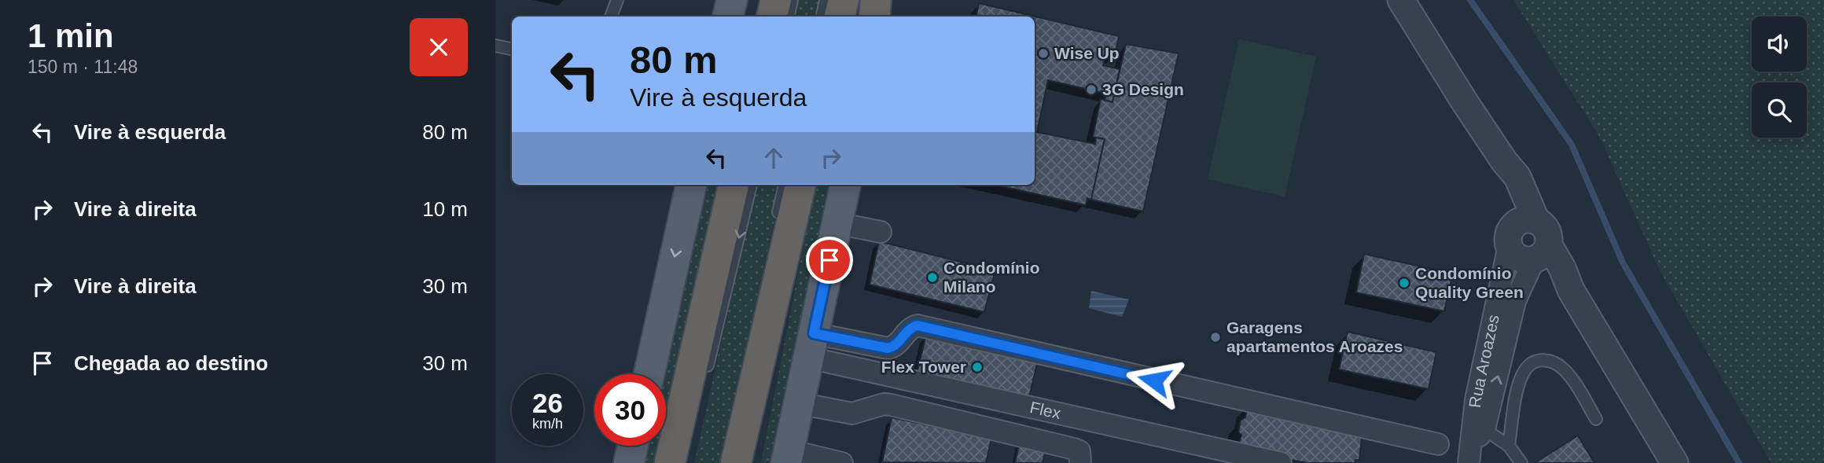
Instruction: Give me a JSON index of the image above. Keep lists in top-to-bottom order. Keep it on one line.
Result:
{"streets":{"street":["Rua Aroazes","Flex"]},"places":["Wise Up","3G Design","Condomínio Milano","Condomínio Quality Green","Garagens apartamentos Aroazes","Flex Tower"],"page":{"heading":["1 min","150 m · 11:48"],"turn":["80 m","Vire à esquerda"],"list":[{"name":"Vire à esquerda","value":"80 m"},{"name":"Vire à direita","value":"10 m"},{"name":"Vire à direita","value":"30 m"},{"name":"Chegada ao destino","value":"30 m"}],"speed":"26 km/h","limit":"30"}}
